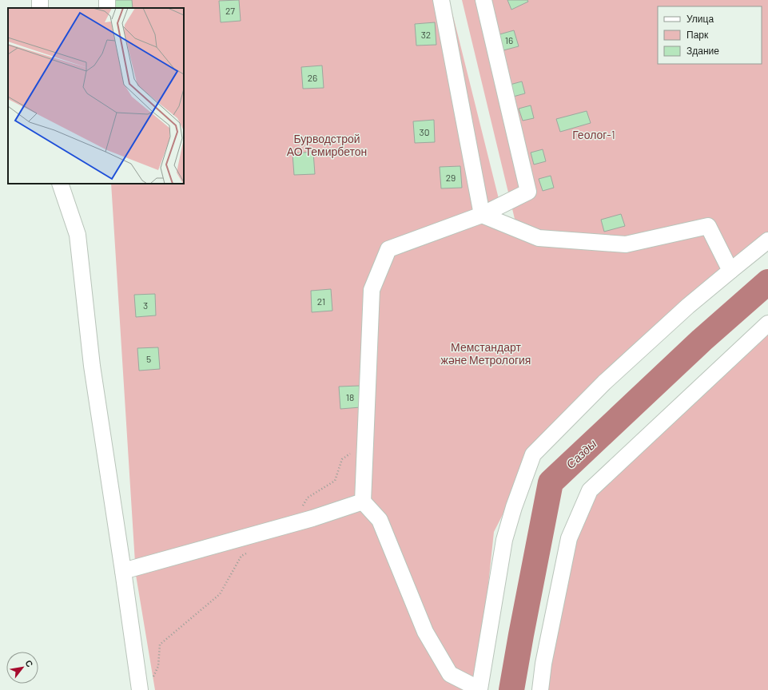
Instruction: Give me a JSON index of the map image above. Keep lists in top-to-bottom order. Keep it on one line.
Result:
{"water":["Сазды"],"parks":["Геолог-1","Бурводстрой АО Темирбетон","Мемстандарт және Метрология"],"house_numbers":["27","32","16","26","30","29","21","3","5","18"],"legend":["Улица","Парк","Здание"],"north":"top right"}
